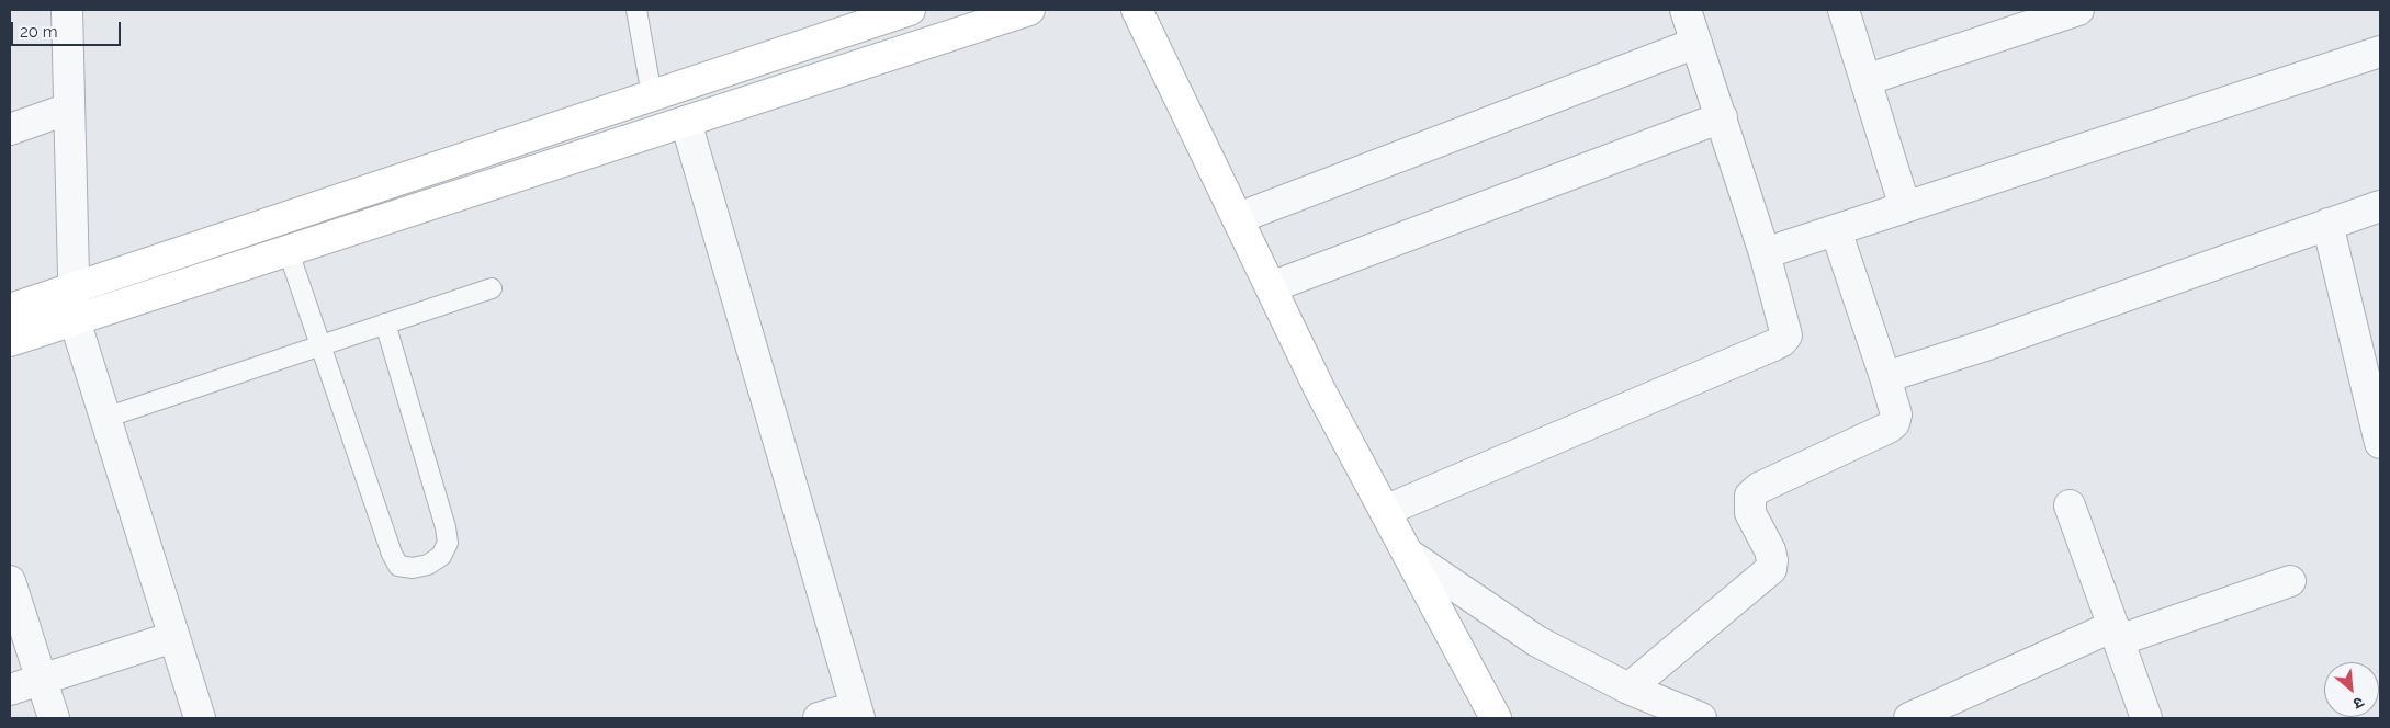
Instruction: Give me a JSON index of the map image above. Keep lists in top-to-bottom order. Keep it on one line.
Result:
{"scale_bar":"20 m","north":"bottom right"}
